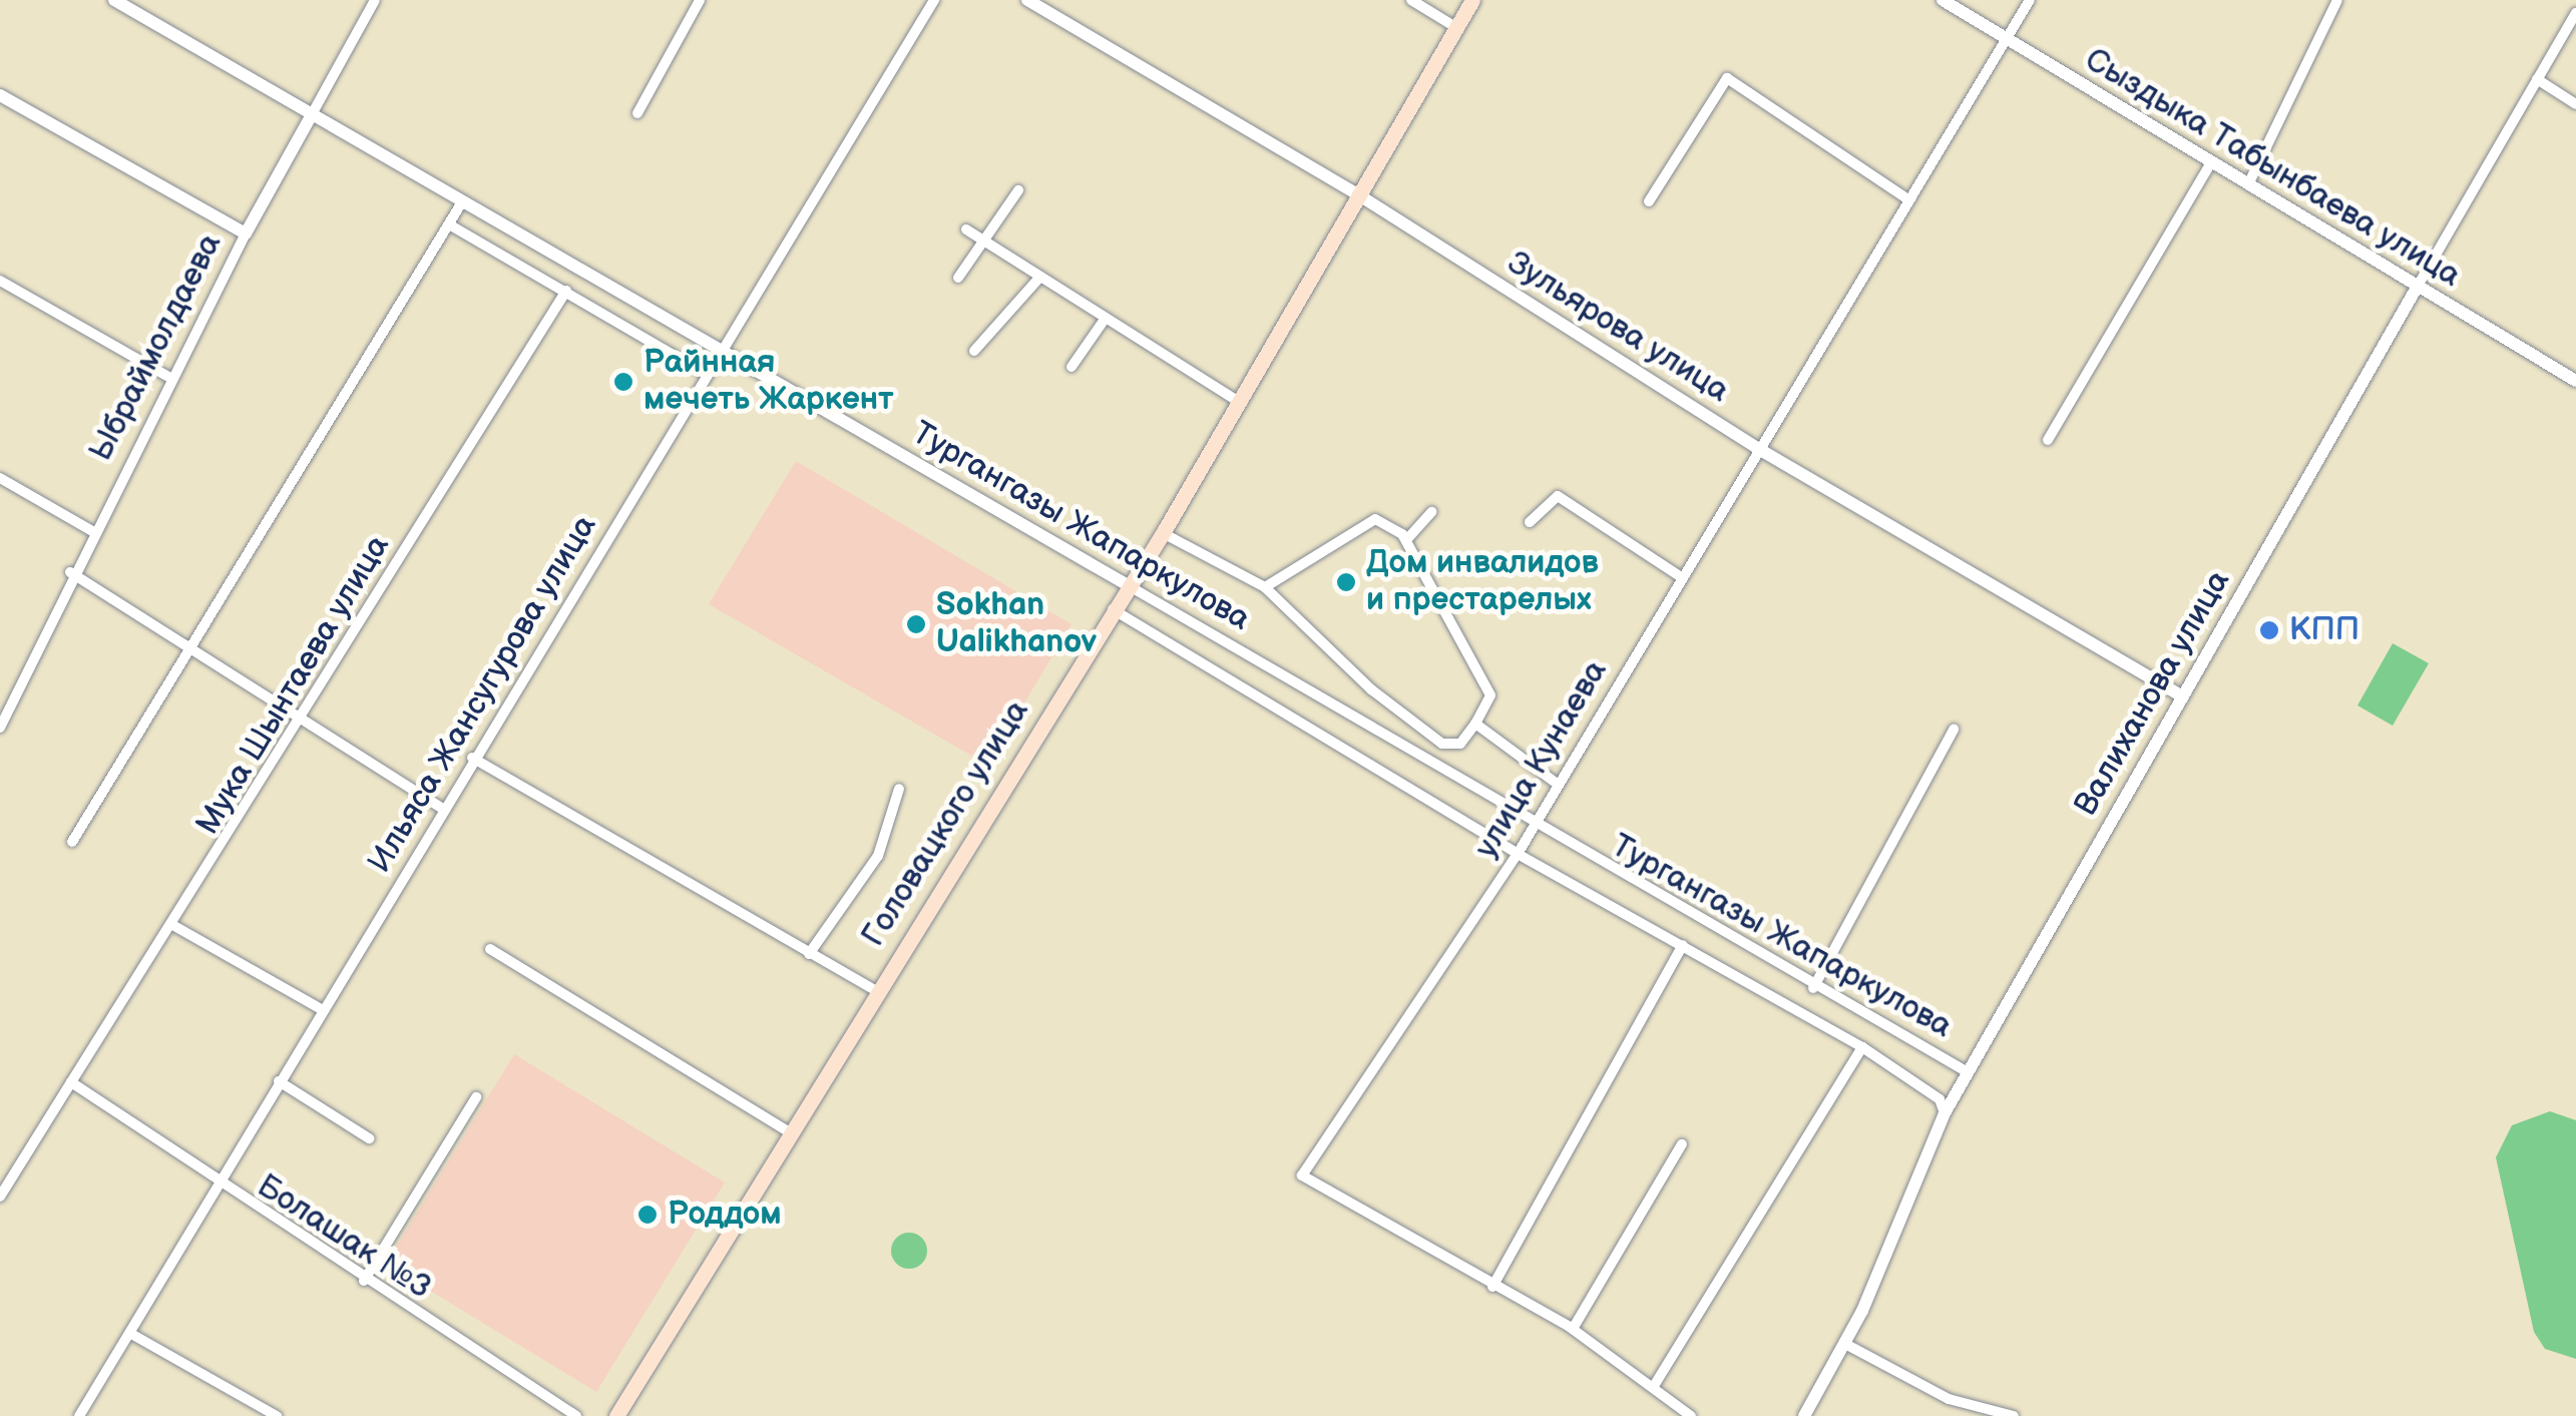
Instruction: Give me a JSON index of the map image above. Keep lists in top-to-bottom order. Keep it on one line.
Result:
{"streets":{"main road":["Головацкого улица"],"street":["Сыздыка Табынбаева улица","Зульярова улица","Ыбраймолдаева","Тургангазы Жапаркулова","Мука Шынтаева улица","Валиханова улица","Ильяса Жансугурова улица","улица Кунаева","Болашак №3"]},"crossings":[["Сыздыка Табынбаева улица","Валиханова улица"],["Сыздыка Табынбаева улица","улица Кунаева"],["Зульярова улица","Валиханова улица"],["Зульярова улица","улица Кунаева"],["Зульярова улица","Головацкого улица"],["Ыбраймолдаева","Тургангазы Жапаркулова"],["Тургангазы Жапаркулова","Валиханова улица"],["Тургангазы Жапаркулова","Ильяса Жансугурова улица"],["Тургангазы Жапаркулова","улица Кунаева"],["Тургангазы Жапаркулова","Головацкого улица"],["Мука Шынтаева улица","Болашак №3"],["Ильяса Жансугурова улица","Болашак №3"]],"places":["Райнная мечеть Жаркент","Дом инвалидов и престарелых","Sokhan Ualikhanov","КПП","Роддом"]}
